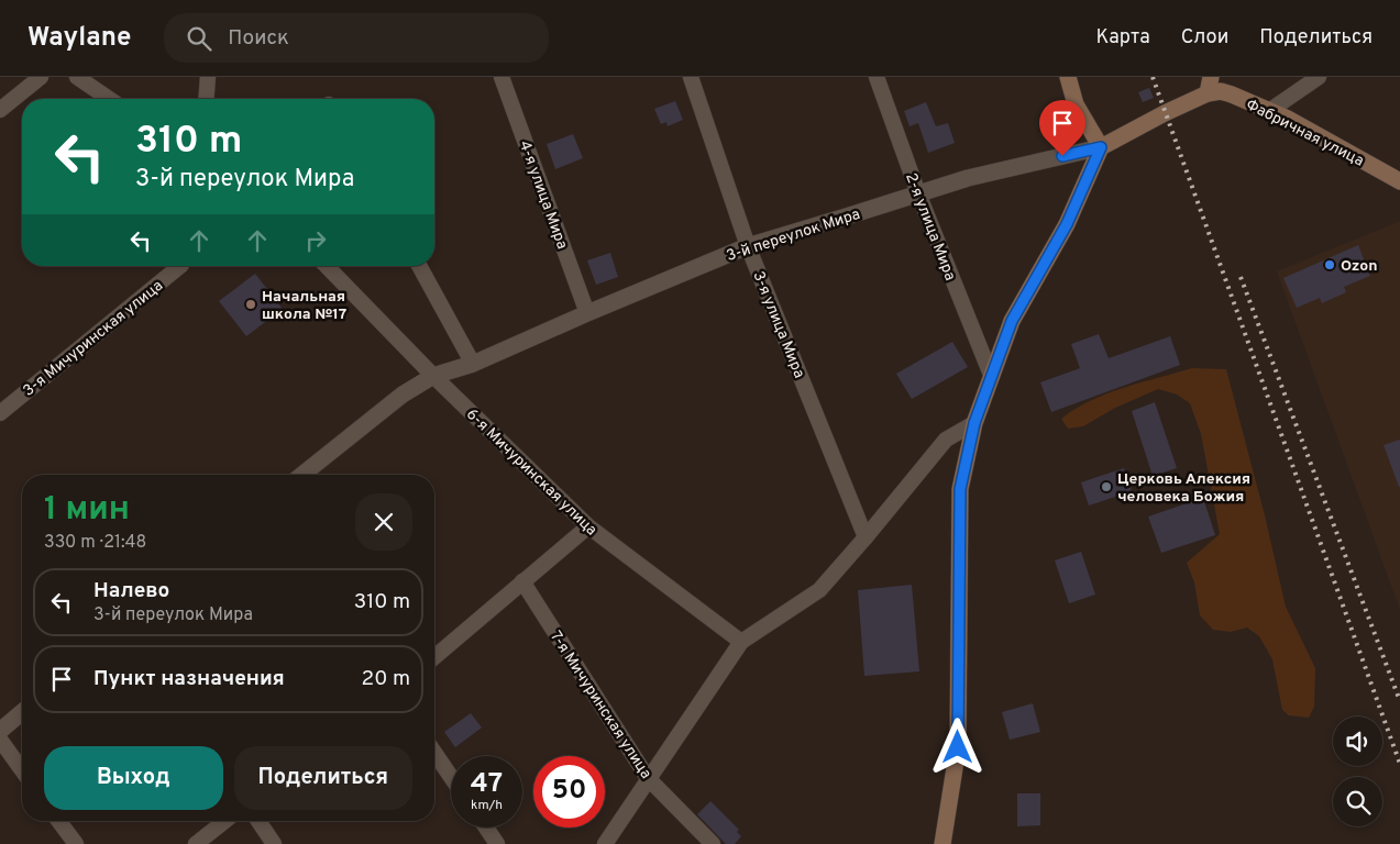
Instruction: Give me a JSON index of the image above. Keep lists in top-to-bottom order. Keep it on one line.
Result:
{"streets":{"main road":["Фабричная улица"],"street":["4-я улица Мира","2-я улица Мира","3-й переулок Мира","3-я улица Мира","3-я Мичуринская улица","6-я Мичуринская улица","7-я Мичуринская улица"]},"crossings":[["4-я улица Мира","3-й переулок Мира"],["2-я улица Мира","3-й переулок Мира"],["3-й переулок Мира","3-я улица Мира"],["3-й переулок Мира","6-я Мичуринская улица"]],"places":["Ozon","Начальная школа №17","Церковь Алексия человека Божия"],"page":{"header":"Waylane","search":"Поиск","nav":["Карта","Слои","Поделиться"],"turn":["310 m","3-й переулок Мира"],"heading":["1 мин","330 m · 21:48"],"list":[{"name":"Налево","note":"3-й переулок Мира","value":"310 m"},{"name":"Пункт назначения","value":"20 m"}],"buttons":["Выход","Поделиться"],"speed":"47 km/h","limit":"50"}}
